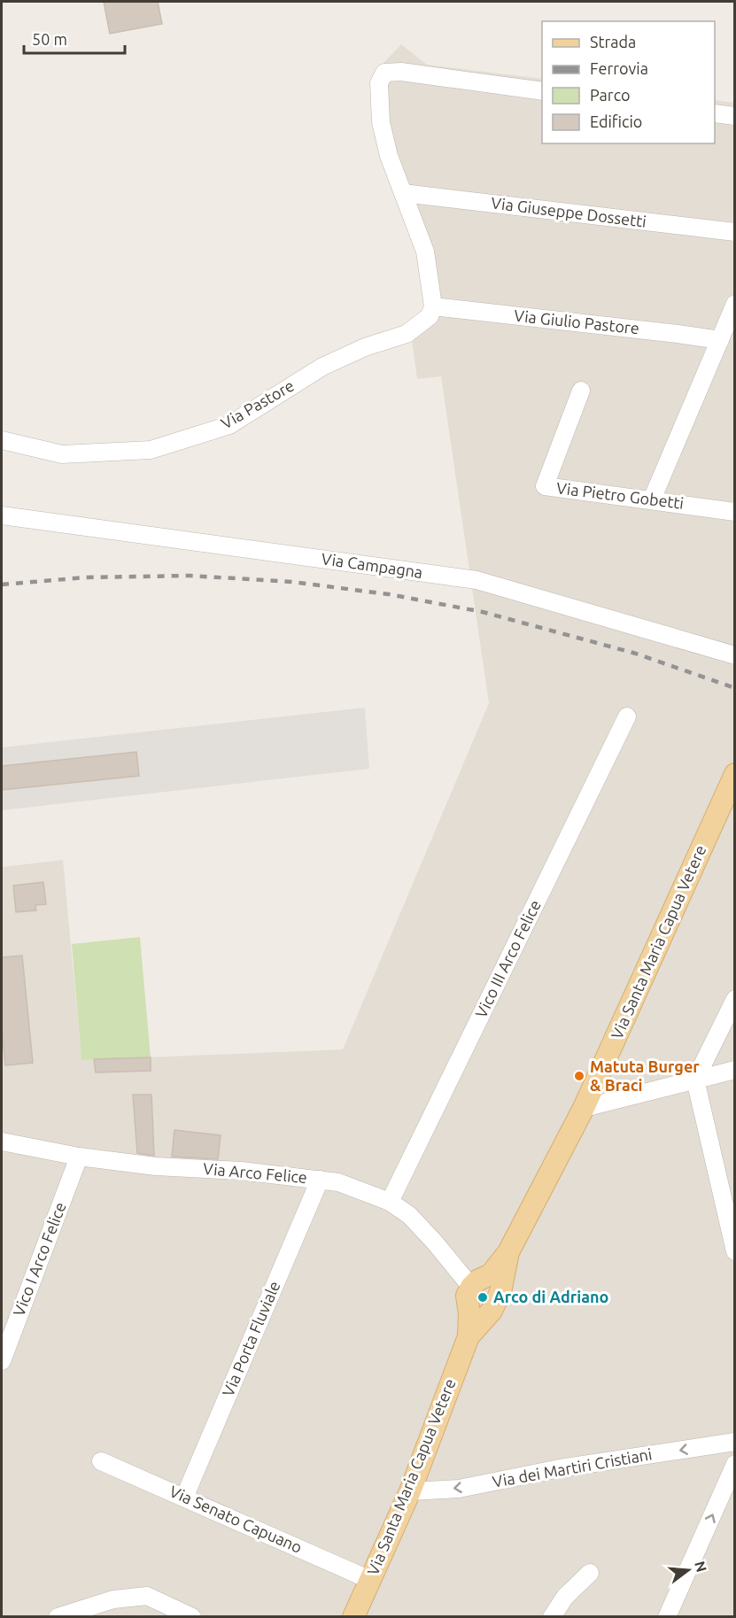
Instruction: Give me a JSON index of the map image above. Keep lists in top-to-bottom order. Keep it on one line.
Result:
{"streets":{"main road":["Via Santa Maria Capua Vetere"],"street":["Via Giuseppe Dossetti","Via Giulio Pastore","Via Pastore","Via Pietro Gobetti","Via Campagna","Vico III Arco Felice","Via Arco Felice","Vico I Arco Felice","Via Porta Fluviale","Via dei Martiri Cristiani","Via Senato Capuano"]},"crossings":[["Via Giulio Pastore","Via Pastore"],["Via Santa Maria Capua Vetere","Via dei Martiri Cristiani"],["Via Santa Maria Capua Vetere","Via Senato Capuano"],["Vico III Arco Felice","Via Arco Felice"],["Via Arco Felice","Vico I Arco Felice"],["Via Arco Felice","Via Porta Fluviale"],["Via Porta Fluviale","Via Senato Capuano"]],"one_way":["Via dei Martiri Cristiani"],"places":["Matuta Burger & Braci","Arco di Adriano"],"legend":["Strada","Ferrovia","Parco","Edificio"],"scale_bar":"50 m","north":"right"}
